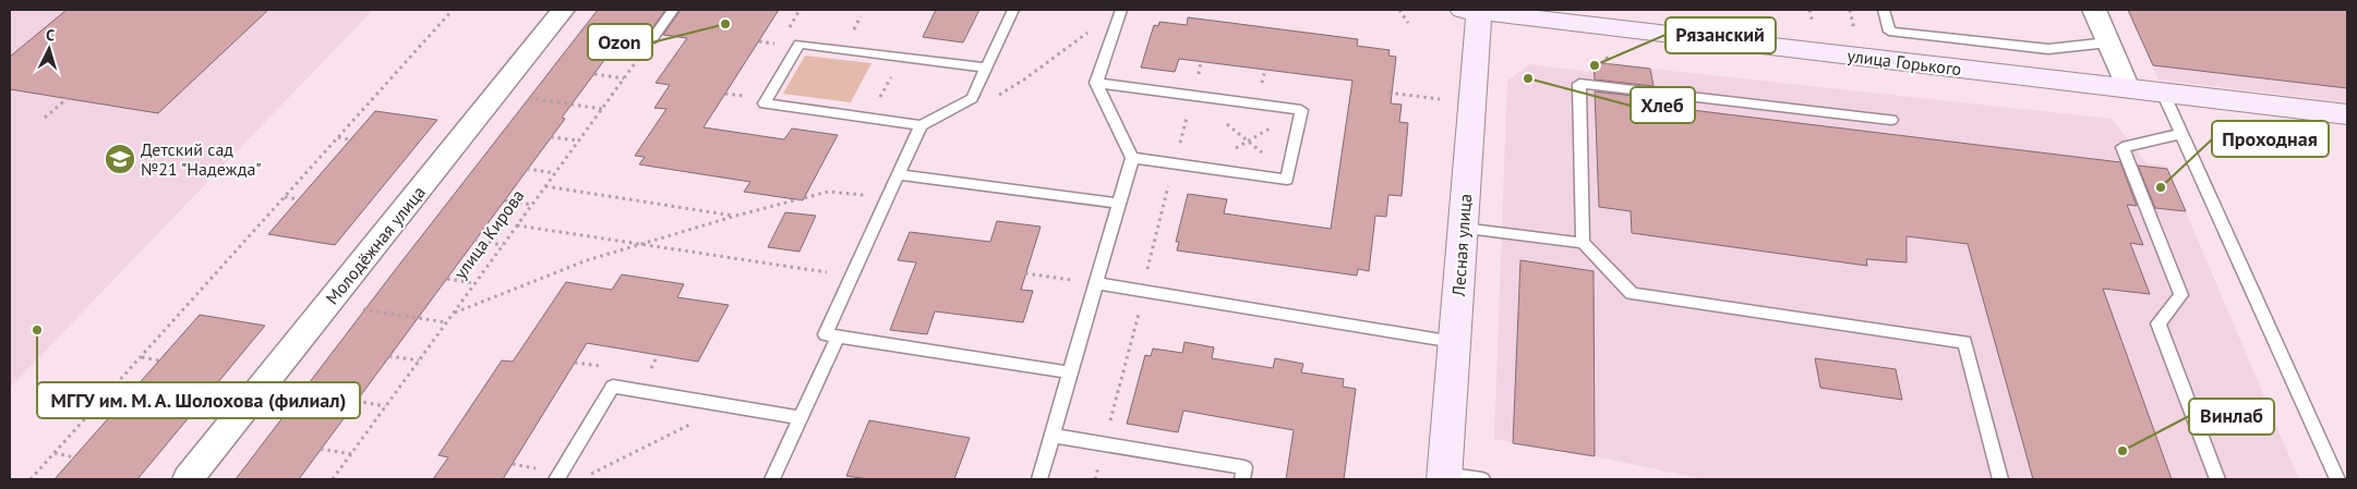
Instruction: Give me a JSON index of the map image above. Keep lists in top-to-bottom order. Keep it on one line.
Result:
{"streets":{"street":["улица Горького","Молодёжная улица","Лесная улица"],"path":["улица Кирова"]},"crossings":[["улица Горького","Лесная улица"]],"places":{"other":["Ozon","Рязанский","Хлеб","Проходная","МГГУ им. М. А. Шолохова (филиал)","Винлаб"],"school or university":["Детский сад №21 \"Надежда\""]},"north":"top"}
